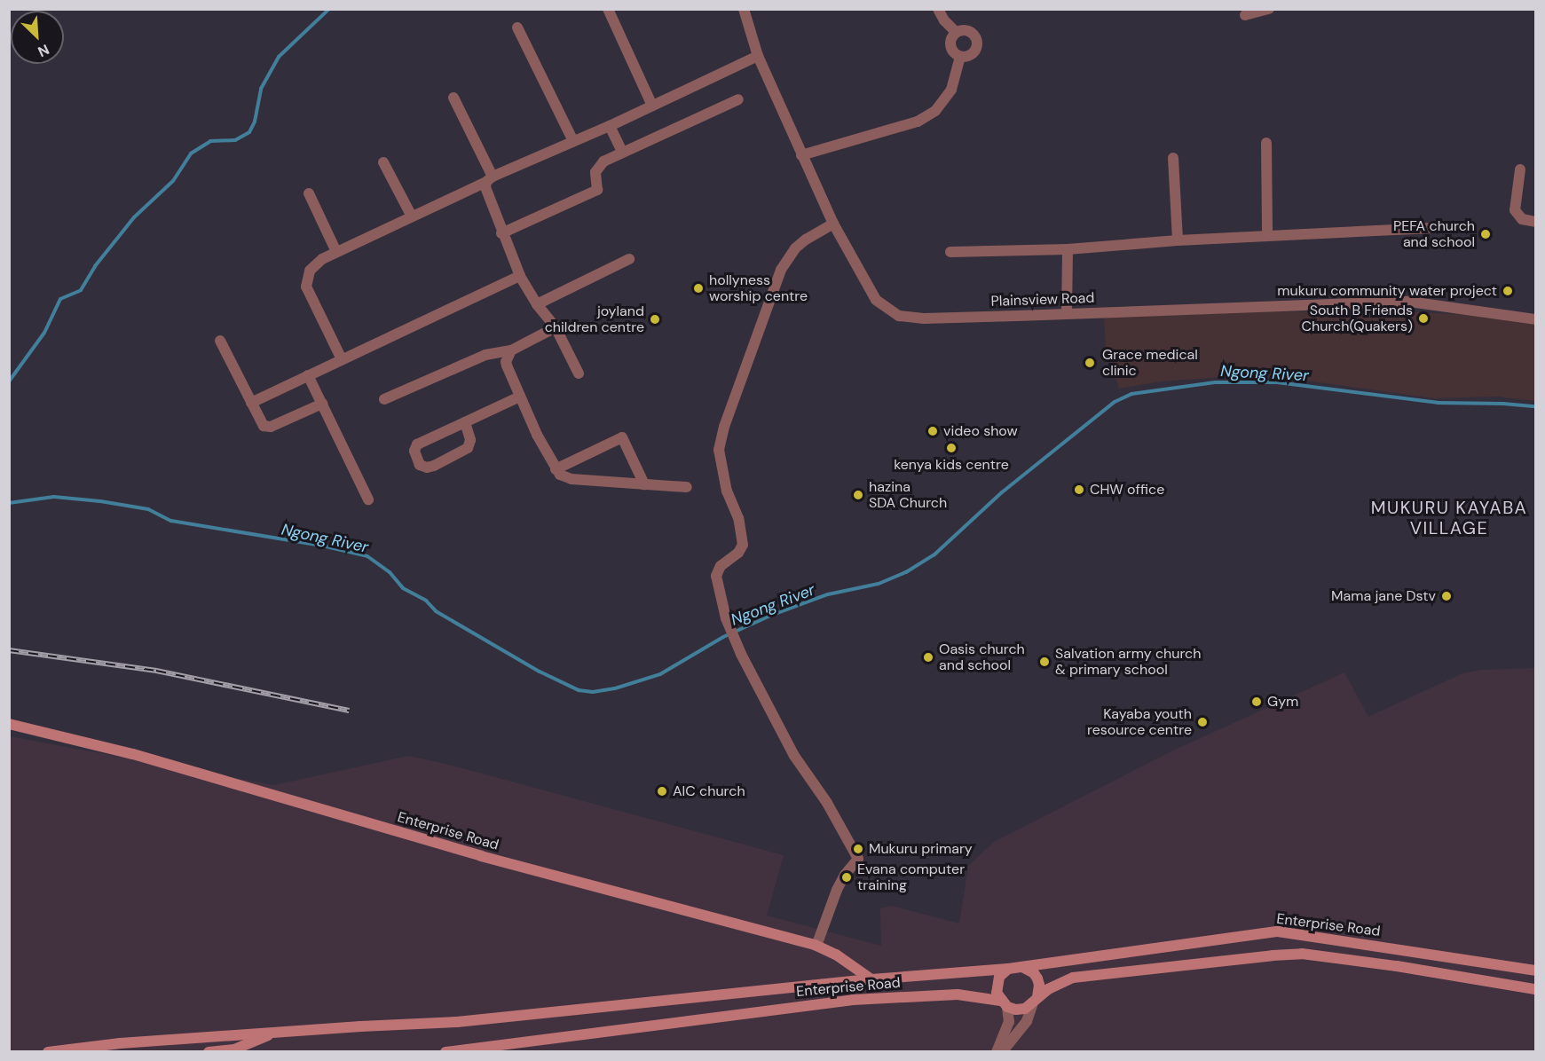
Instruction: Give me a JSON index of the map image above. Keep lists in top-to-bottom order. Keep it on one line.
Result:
{"streets":{"main road":["Enterprise Road"],"street":["Plainsview Road"]},"districts":["MUKURU KAYABA VILLAGE"],"water":["Ngong River"],"places":["PEFA church and school","hollyness worship centre","mukuru community water project","South B Friends Church(Quakers)","joyland children centre","Grace medical clinic","video show","kenya kids centre","CHW office","hazina SDA Church","Mama jane Dstv","Oasis church and school","Salvation army church & primary school","Gym","Kayaba youth resource centre","AIC church","Mukuru primary","Evana computer training"],"north":"bottom right"}
